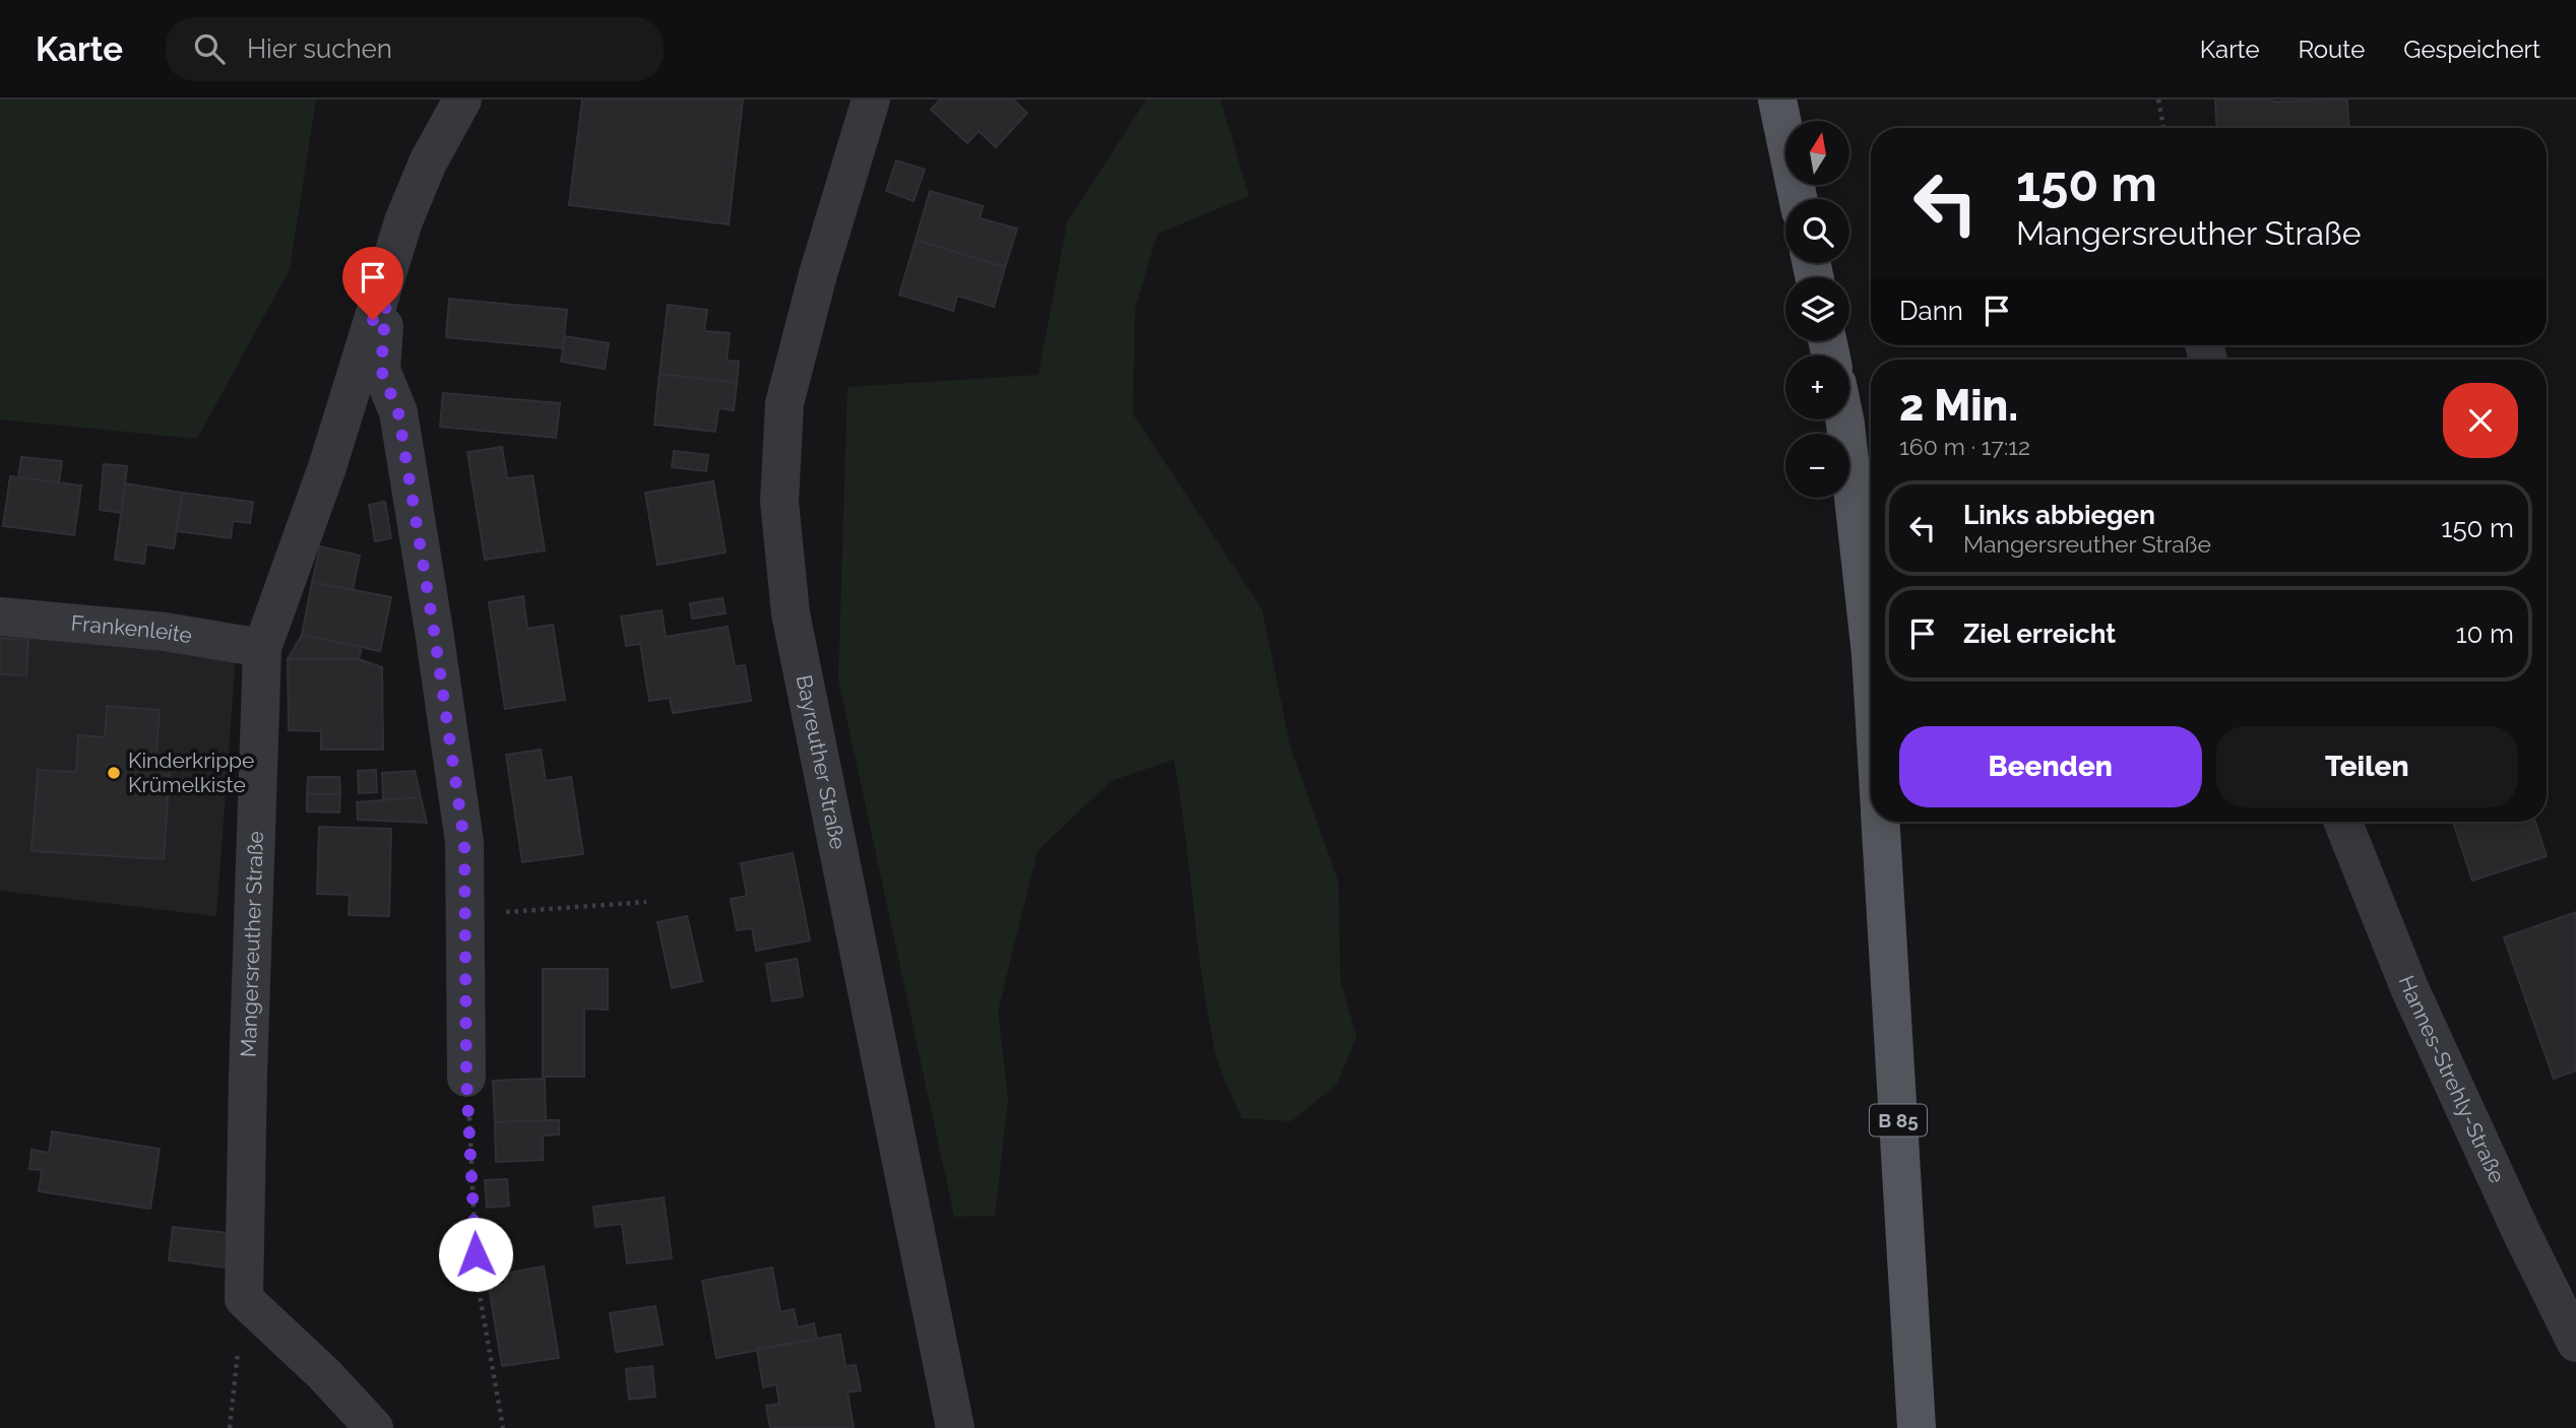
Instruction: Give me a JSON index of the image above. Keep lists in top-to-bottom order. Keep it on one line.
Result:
{"streets":{"main road":["B 85"],"street":["Frankenleite","Bayreuther Straße","Mangersreuther Straße","Hannes-Strehly-Straße"]},"crossings":[["Frankenleite","Mangersreuther Straße"]],"places":["Kinderkrippe Krümelkiste"],"north":"top","page":{"header":"Karte","search":"Hier suchen","nav":["Karte","Route","Gespeichert"],"map_buttons":["+","−"],"turn":["150 m","Mangersreuther Straße"],"then":"Dann","heading":["2 Min.","160 m · 17:12"],"list":[{"name":"Links abbiegen","note":"Mangersreuther Straße","value":"150 m"},{"name":"Ziel erreicht","value":"10 m"}],"buttons":["Beenden","Teilen"]}}
